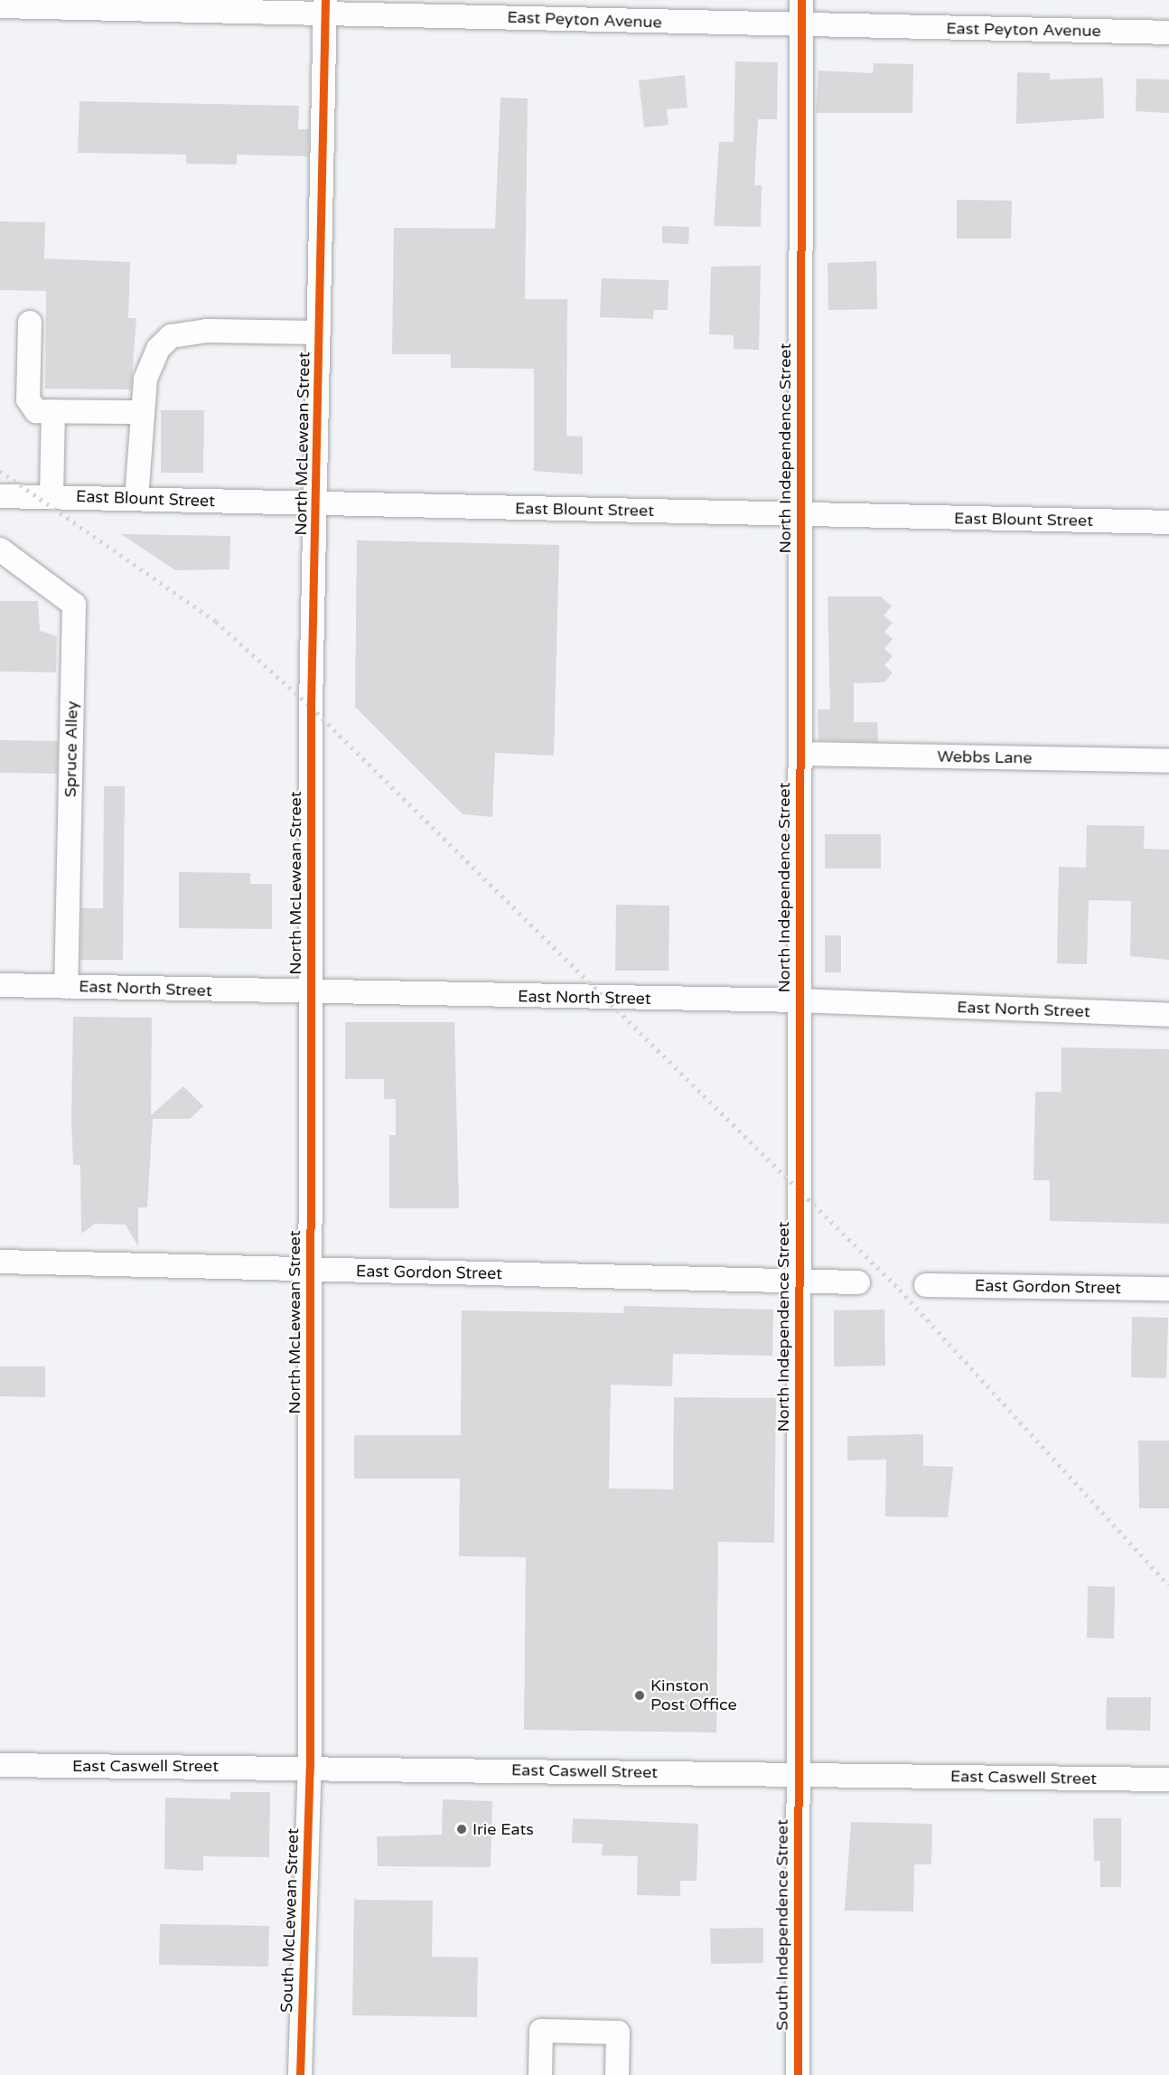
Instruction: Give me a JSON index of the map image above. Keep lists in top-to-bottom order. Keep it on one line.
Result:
{"streets":{"street":["East Peyton Avenue","North McLewean Street","North Independence Street","East Blount Street","Spruce Alley","Webbs Lane","East North Street","East Gordon Street","East Caswell Street","South McLewean Street","South Independence Street"]},"crossings":[["East Peyton Avenue","North McLewean Street"],["East Peyton Avenue","North Independence Street"],["North McLewean Street","East Blount Street"],["North McLewean Street","East North Street"],["North McLewean Street","East Gordon Street"],["North McLewean Street","East Caswell Street"],["North McLewean Street","South McLewean Street"],["North Independence Street","East Blount Street"],["North Independence Street","Webbs Lane"],["North Independence Street","East North Street"],["North Independence Street","East Gordon Street"],["North Independence Street","East Caswell Street"],["North Independence Street","South Independence Street"],["Spruce Alley","East North Street"],["East Caswell Street","South McLewean Street"],["East Caswell Street","South Independence Street"]],"places":["Kinston Post Office","Irie Eats"]}
